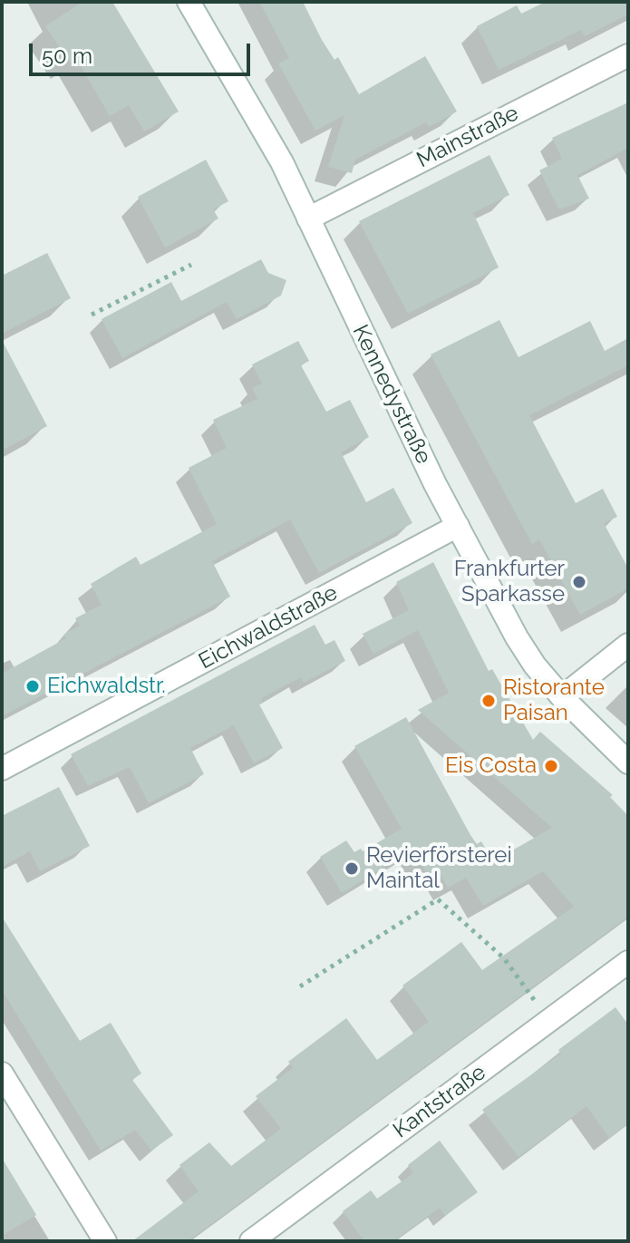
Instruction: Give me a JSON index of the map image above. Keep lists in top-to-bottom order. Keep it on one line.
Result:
{"streets":{"street":["Mainstraße","Kennedystraße","Eichwaldstraße","Kantstraße"]},"crossings":[["Mainstraße","Kennedystraße"],["Kennedystraße","Eichwaldstraße"]],"places":["Frankfurter Sparkasse","Eichwaldstr.","Ristorante Paisan","Eis Costa","Revierförsterei Maintal"],"scale_bar":"50 m"}
